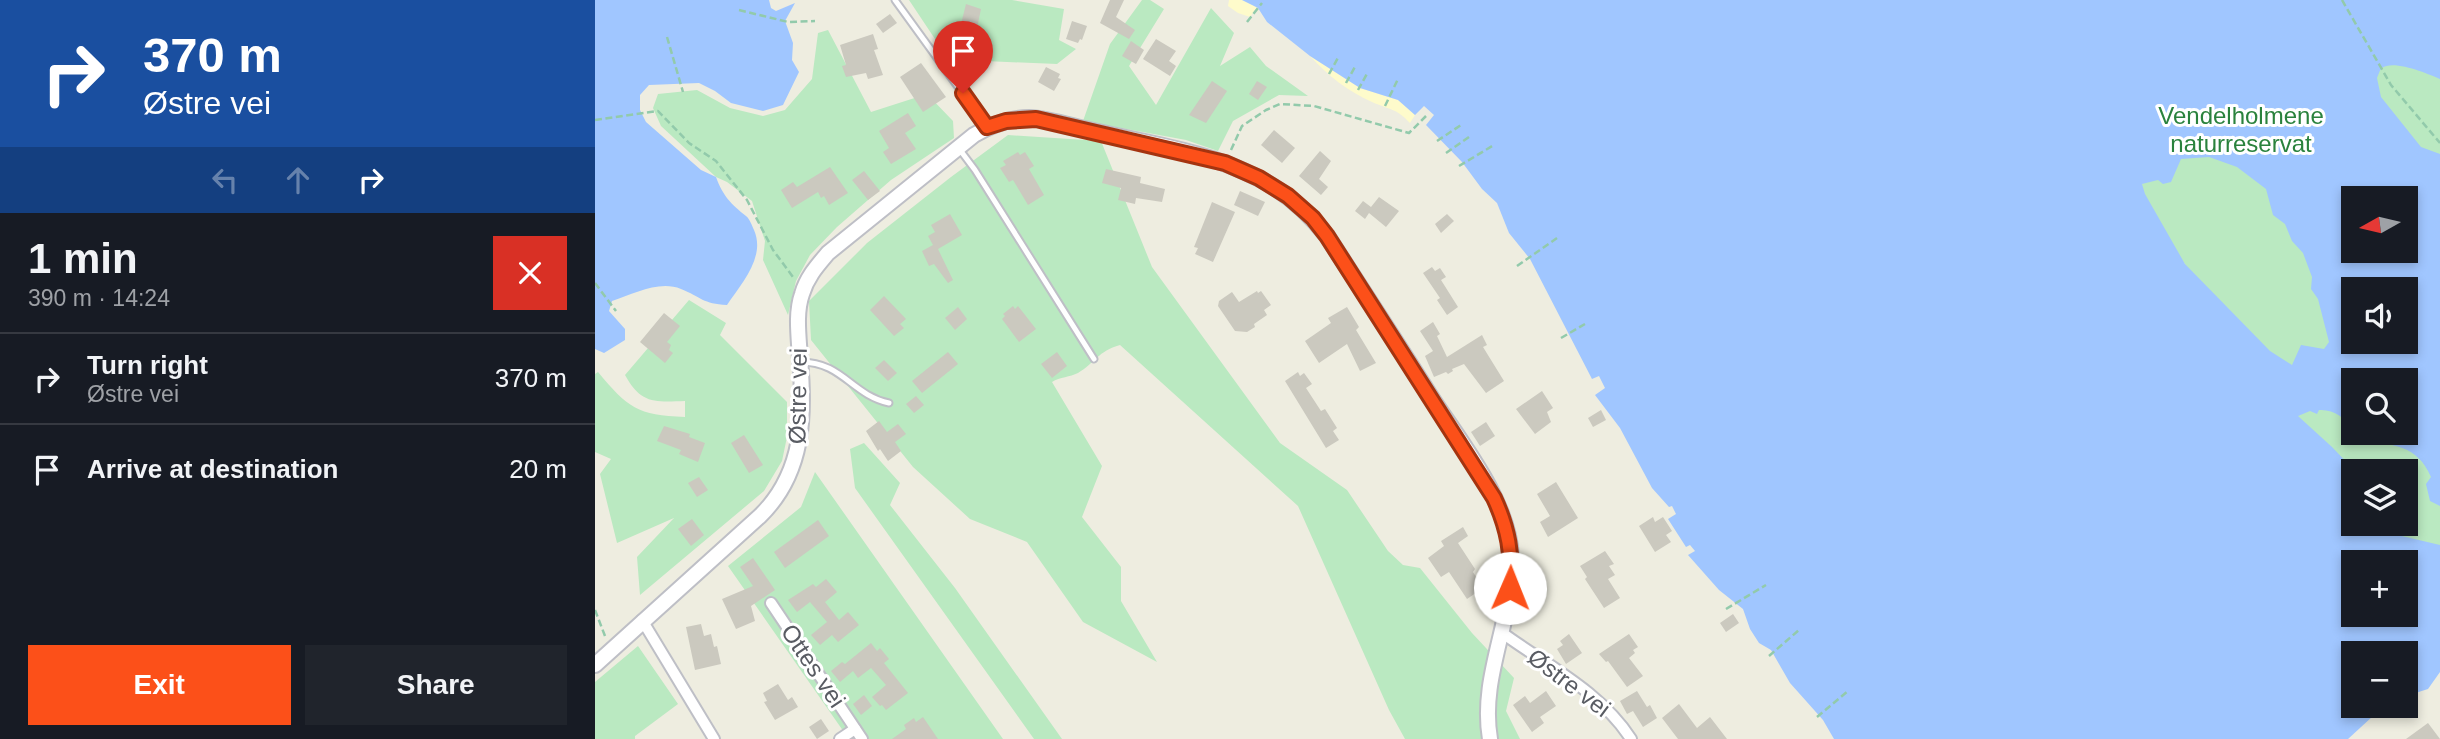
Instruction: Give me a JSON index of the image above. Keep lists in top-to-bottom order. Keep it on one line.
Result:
{"streets":{"street":["Østre vei","Ottes vei"]},"parks":["Vendelholmene naturreservat"],"north":"left","page":{"turn":["370 m","Østre vei"],"map_buttons":["+","−"],"heading":["1 min","390 m · 14:24"],"list":[{"name":"Turn right","note":"Østre vei","value":"370 m"},{"name":"Arrive at destination","value":"20 m"}],"buttons":["Exit","Share"]}}
